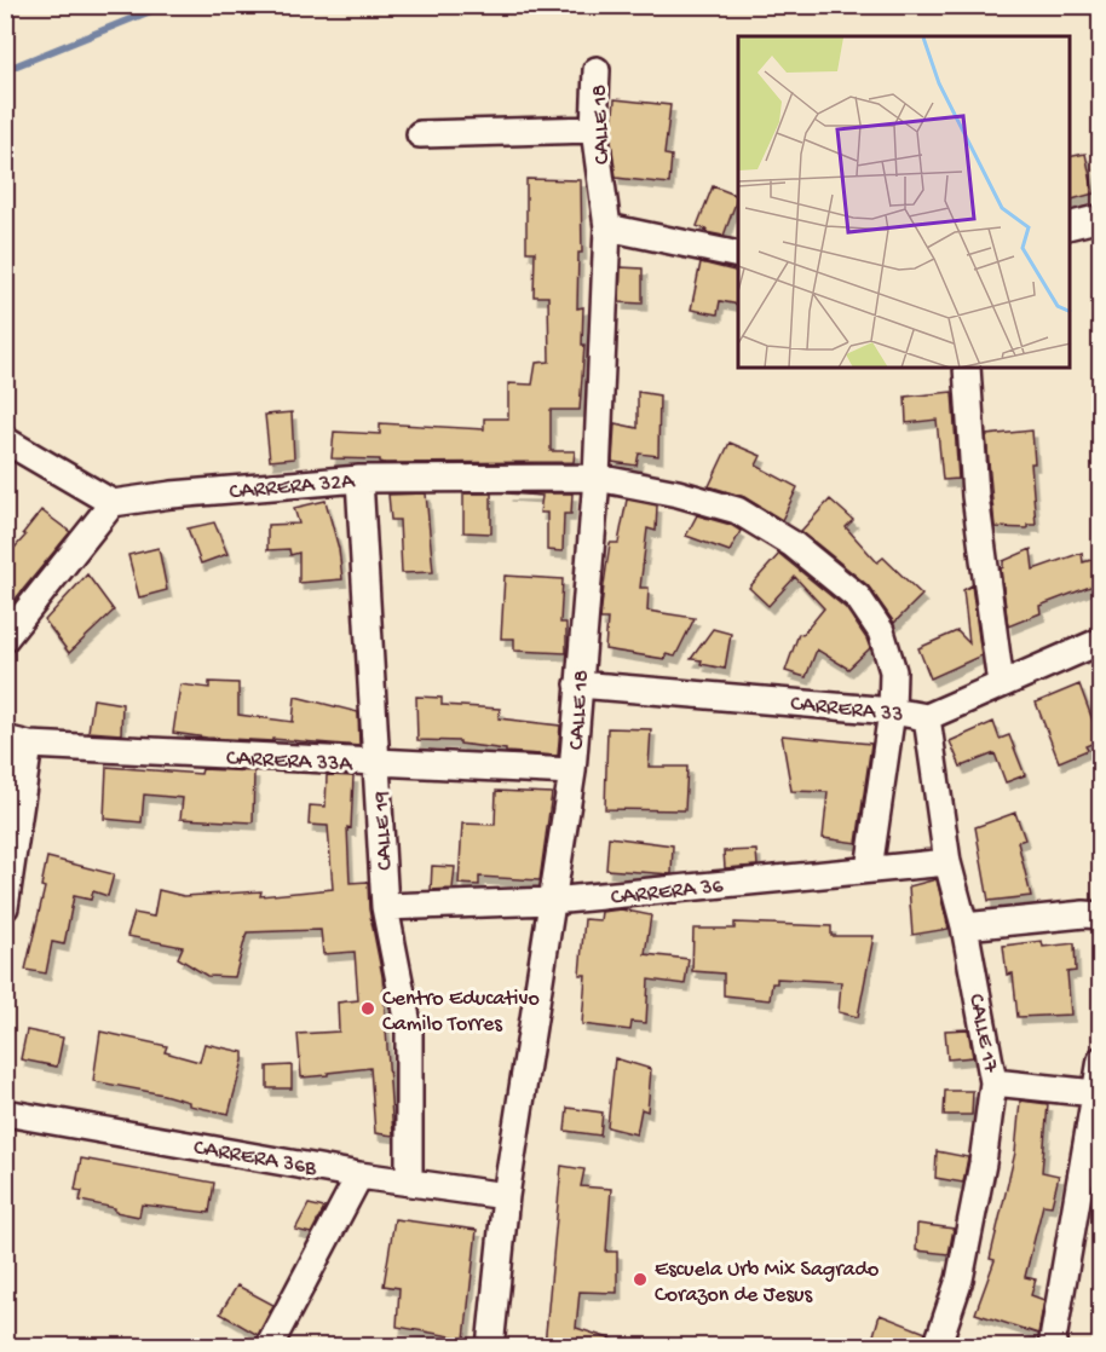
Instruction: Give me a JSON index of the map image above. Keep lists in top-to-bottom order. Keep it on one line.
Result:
{"streets":{"street":["CALLE 18","CARRERA 32A","CARRERA 33","CARRERA 33A","CALLE 19","CARRERA 36","CALLE 17","CARRERA 36B"]},"crossings":[["CALLE 18","CARRERA 32A"],["CALLE 18","CARRERA 33"],["CALLE 18","CARRERA 33A"],["CALLE 18","CARRERA 36"],["CALLE 18","CARRERA 36B"],["CARRERA 32A","CALLE 19"],["CARRERA 33","CALLE 17"],["CARRERA 33A","CALLE 19"],["CALLE 19","CARRERA 36"],["CALLE 19","CARRERA 36B"],["CARRERA 36","CALLE 17"]],"places":["Centro Educativo Camilo Torres","Escuela Urb Mix Sagrado Corazon de Jesus"]}
